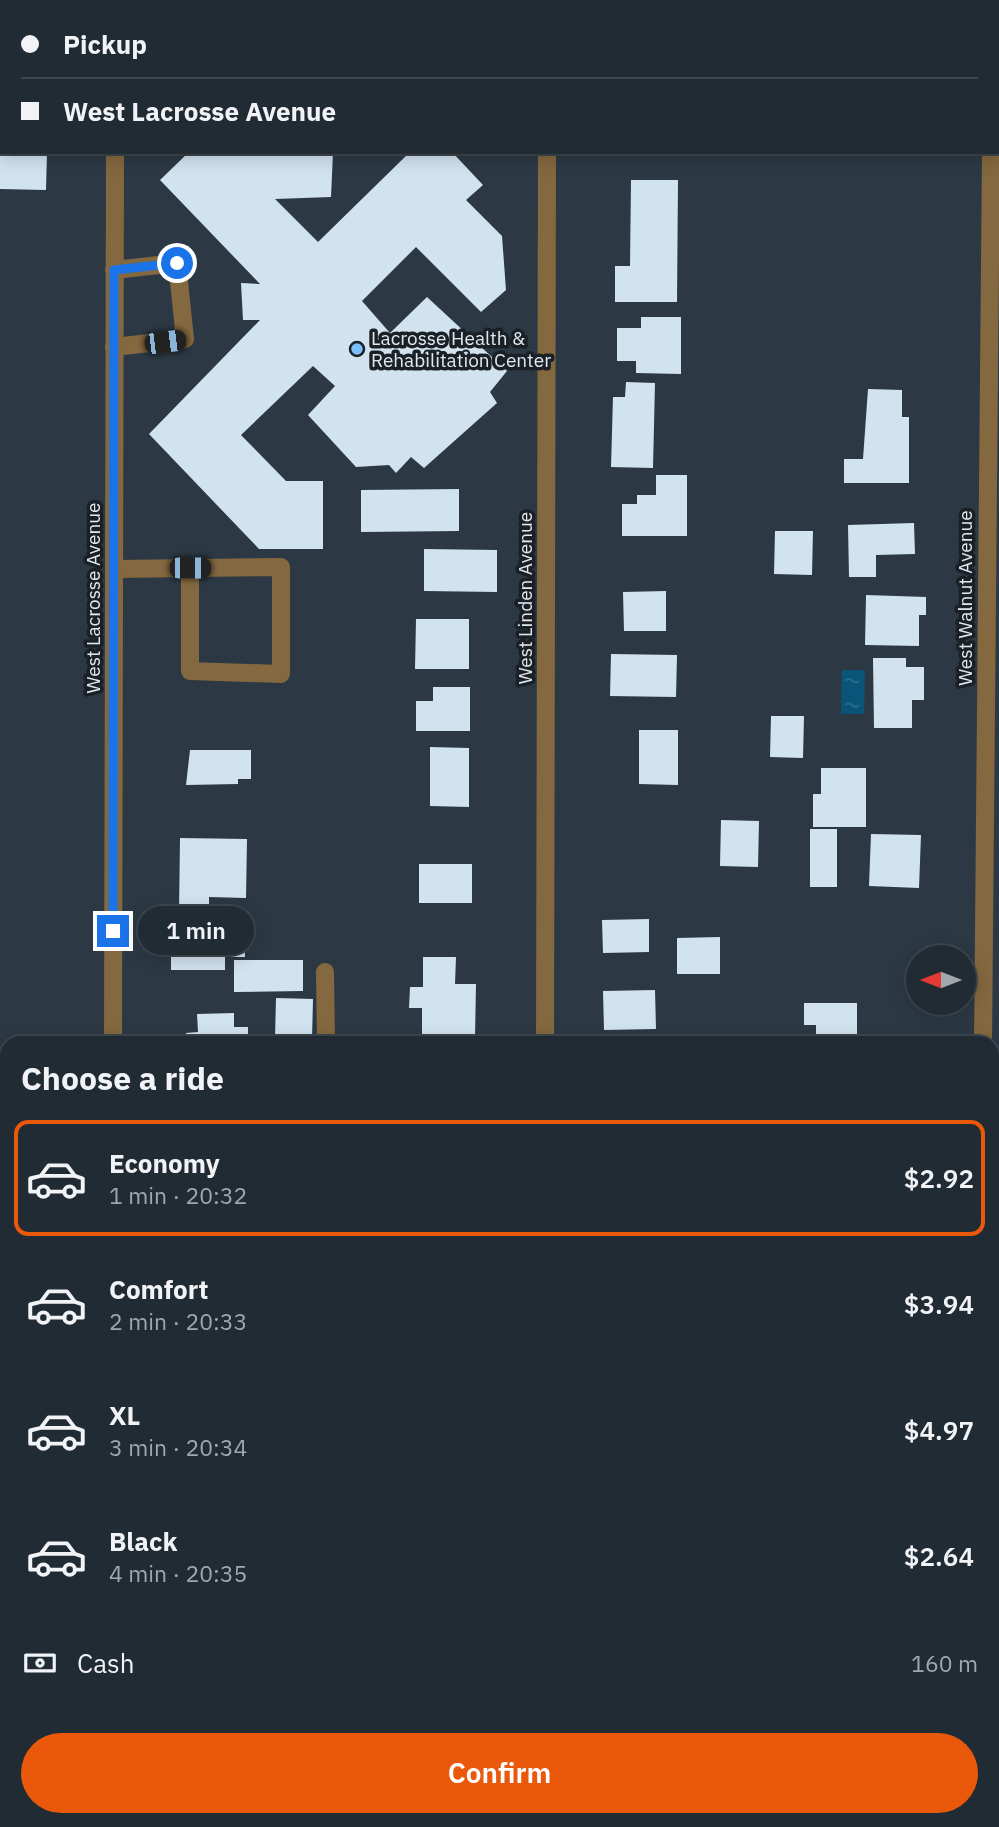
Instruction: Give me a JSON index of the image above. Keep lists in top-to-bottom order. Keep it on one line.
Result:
{"streets":{"street":["West Lacrosse Avenue","West Linden Avenue","West Walnut Avenue"]},"places":["Lacrosse Health & Rehabilitation Center"],"north":"left","page":{"banner":["Pickup","West Lacrosse Avenue"],"bubble":"1 min","heading":"Choose a ride","list":[{"name":"Economy","note":"1 min · 20:32","value":"$2.92"},{"name":"Comfort","note":"2 min · 20:33","value":"$3.94"},{"name":"XL","note":"3 min · 20:34","value":"$4.97"},{"name":"Black","note":"4 min · 20:35","value":"$2.64"}],"pay":["Cash","160 m"],"buttons":"Confirm"}}
